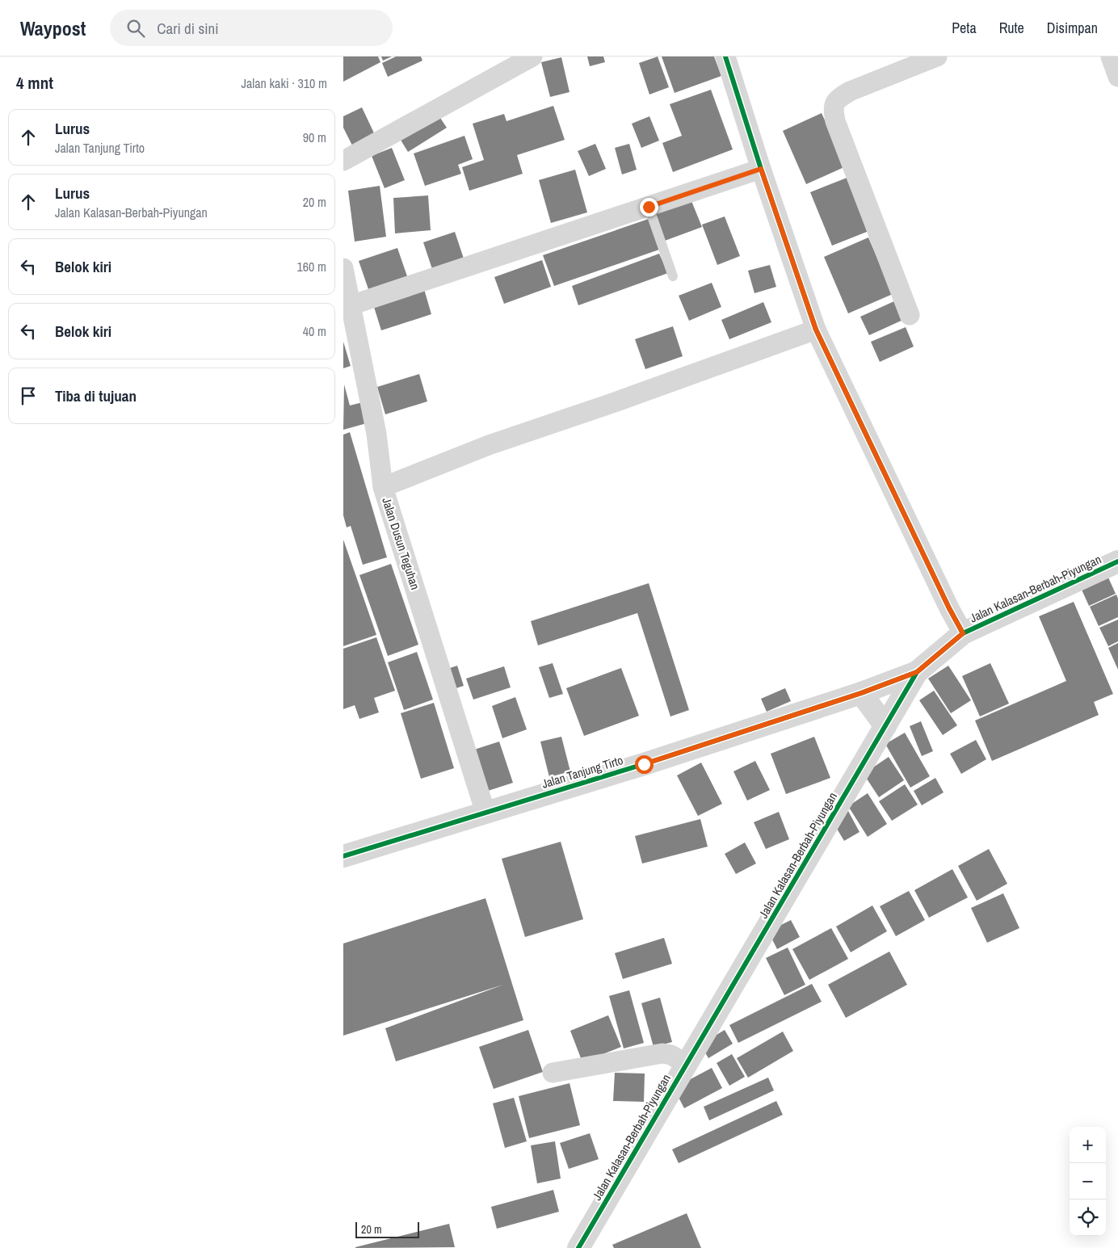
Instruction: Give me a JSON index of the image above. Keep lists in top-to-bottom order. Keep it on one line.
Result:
{"streets":{"street":["Jalan Dusun Teguhan","Jalan Kalasan-Berbah-Piyungan","Jalan Tanjung Tirto"]},"crossings":[["Jalan Dusun Teguhan","Jalan Tanjung Tirto"],["Jalan Kalasan-Berbah-Piyungan","Jalan Tanjung Tirto"]],"scale_bar":"20 m","page":{"header":"Waypost","search":"Cari di sini","nav":["Peta","Rute","Disimpan"],"heading":["4 mnt","Jalan kaki · 310 m"],"list":[["Lurus","Jalan Tanjung Tirto","90 m"],["Lurus","Jalan Kalasan-Berbah-Piyungan","20 m"],["Belok kiri","160 m"],["Belok kiri","40 m"],"Tiba di tujuan"],"map_buttons":["+","−"],"scale":"20 m"}}
